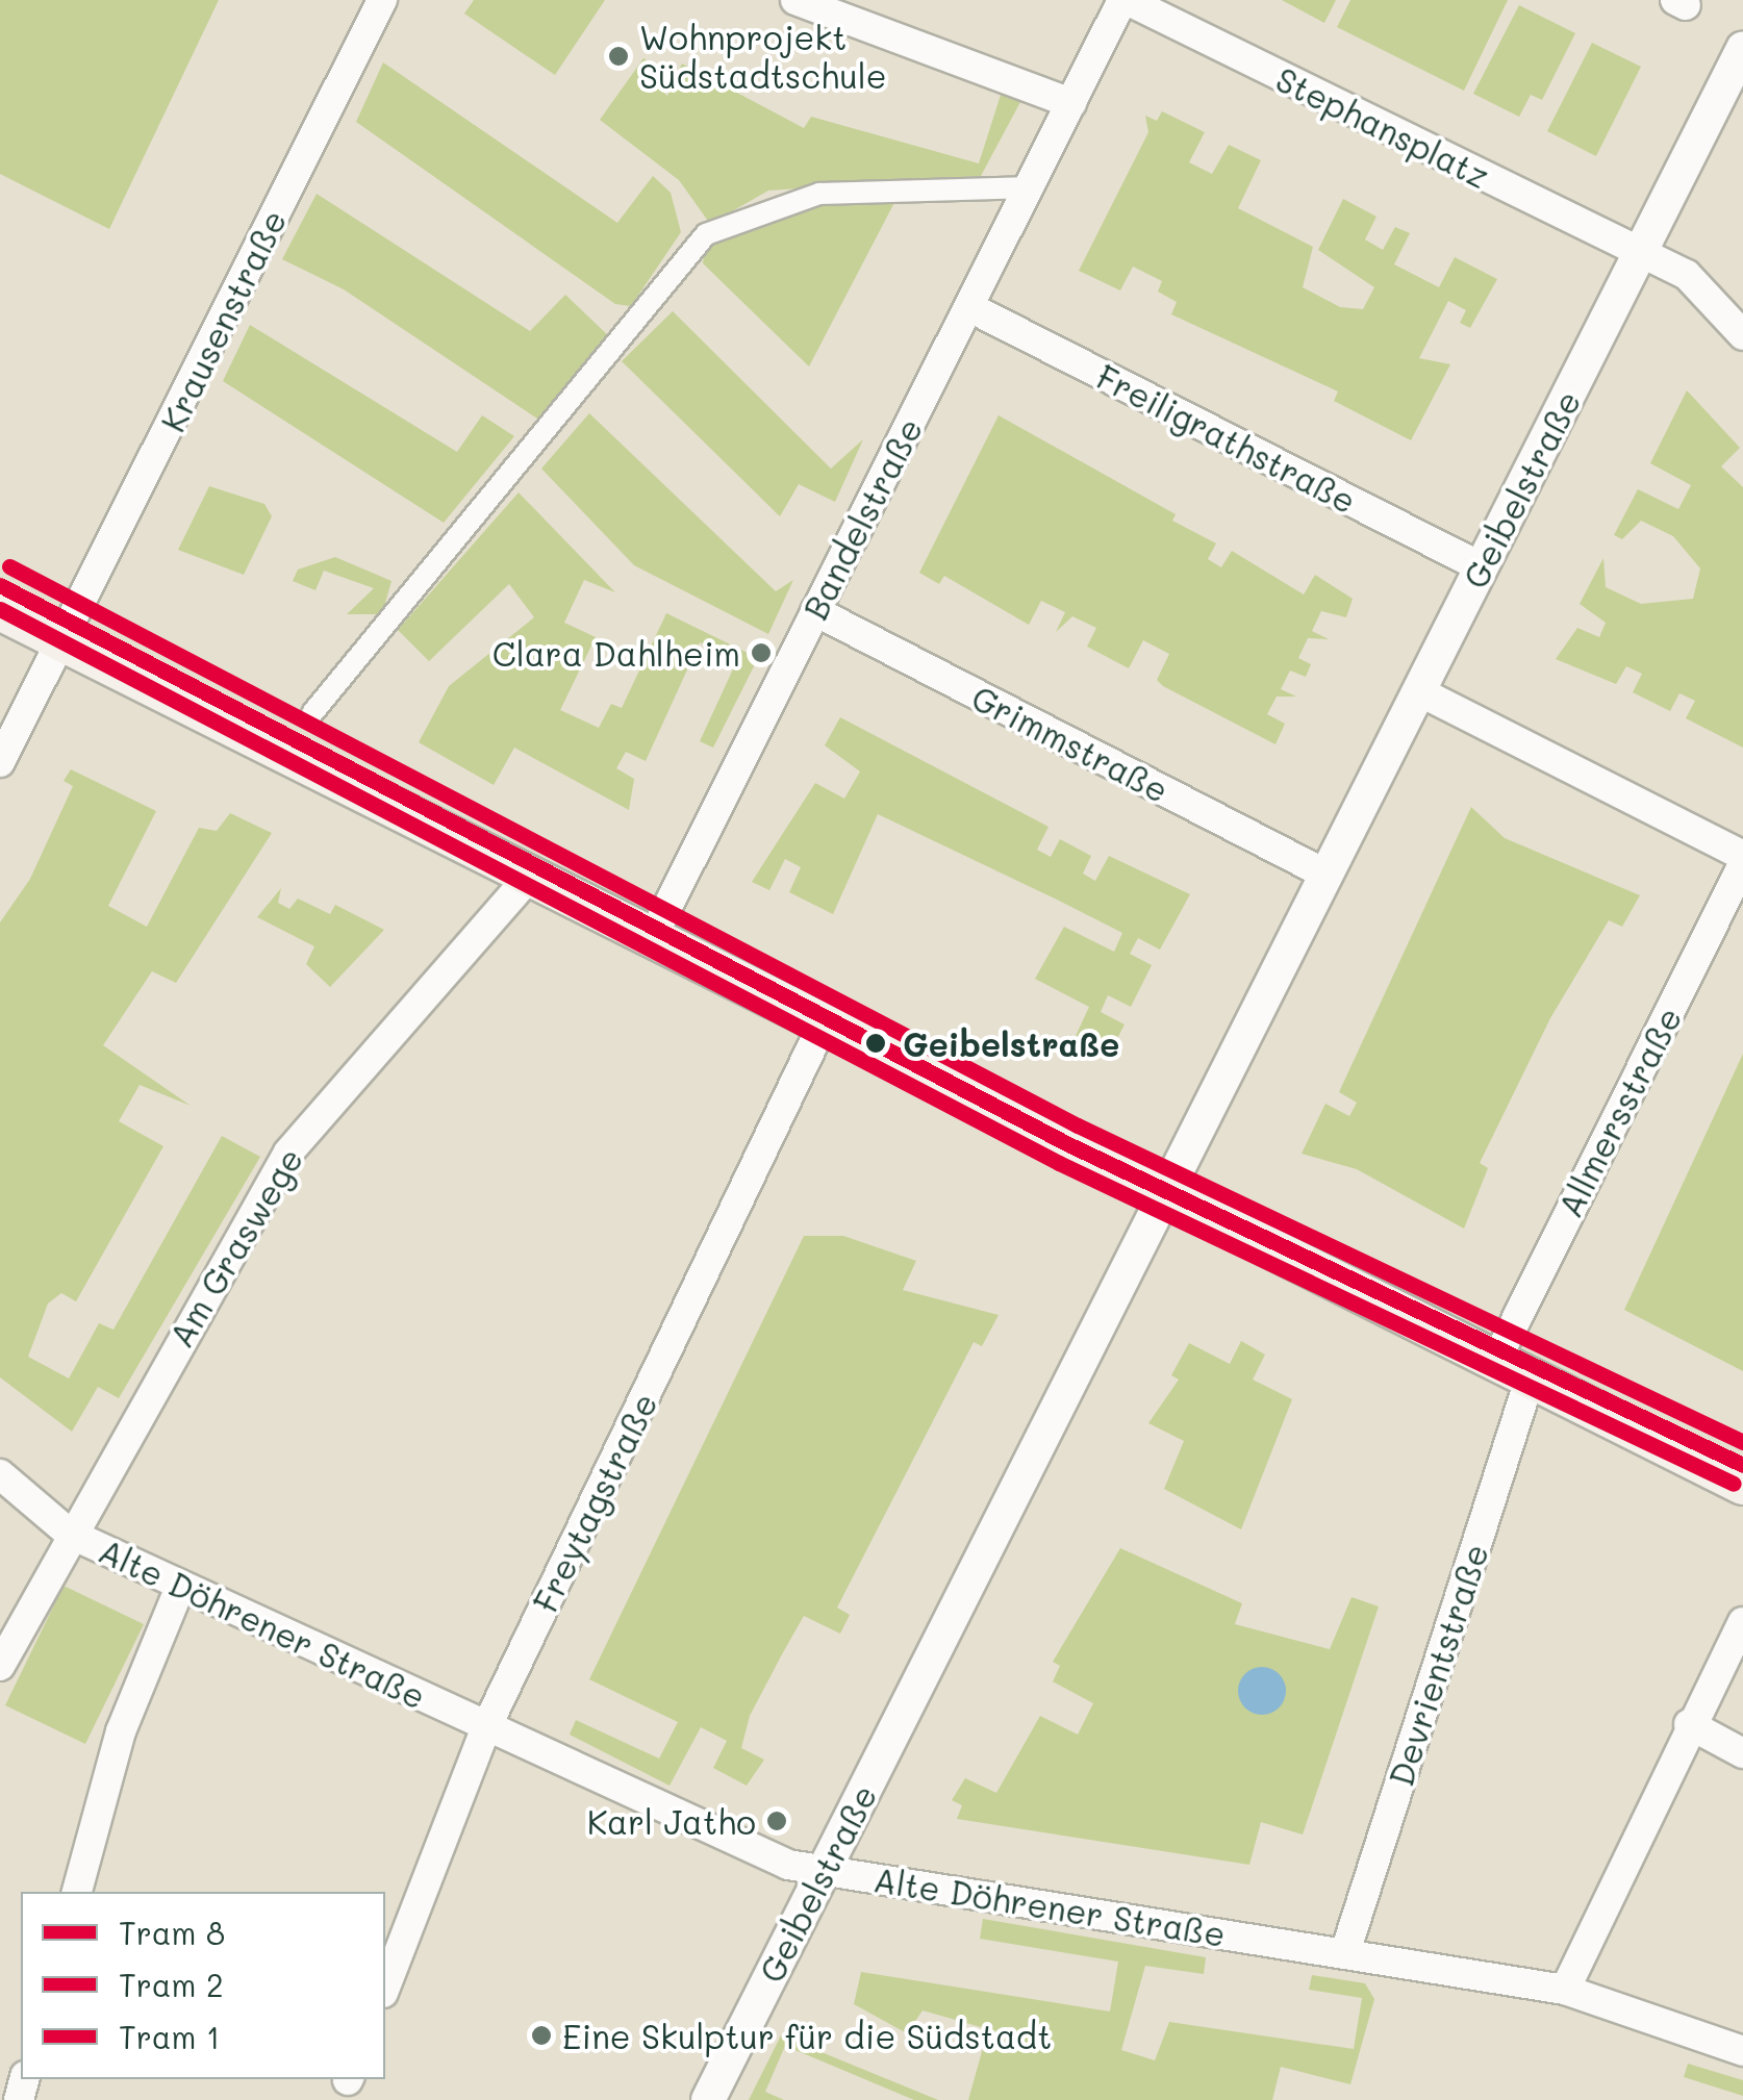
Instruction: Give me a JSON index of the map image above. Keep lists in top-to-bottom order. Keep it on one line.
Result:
{"streets":{"street":["Stephansplatz","Krausenstraße","Freiligrathstraße","Geibelstraße","Bandelstraße","Grimmstraße","Allmersstraße","Am Graswege","Freytagstraße","Alte Döhrener Straße","Devrientstraße"]},"crossings":[["Stephansplatz","Geibelstraße"],["Stephansplatz","Bandelstraße"],["Freiligrathstraße","Geibelstraße"],["Freiligrathstraße","Bandelstraße"],["Geibelstraße","Grimmstraße"],["Geibelstraße","Alte Döhrener Straße"],["Bandelstraße","Grimmstraße"],["Allmersstraße","Devrientstraße"],["Am Graswege","Alte Döhrener Straße"],["Freytagstraße","Alte Döhrener Straße"],["Alte Döhrener Straße","Devrientstraße"]],"places":["Wohnprojekt Südstadtschule","Clara Dahlheim","Geibelstraße","Karl Jatho","Eine Skulptur für die Südstadt"],"lines":["tram line 1","tram line 8","tram line 2"],"legend":["Tram 8","Tram 2","Tram 1"]}
